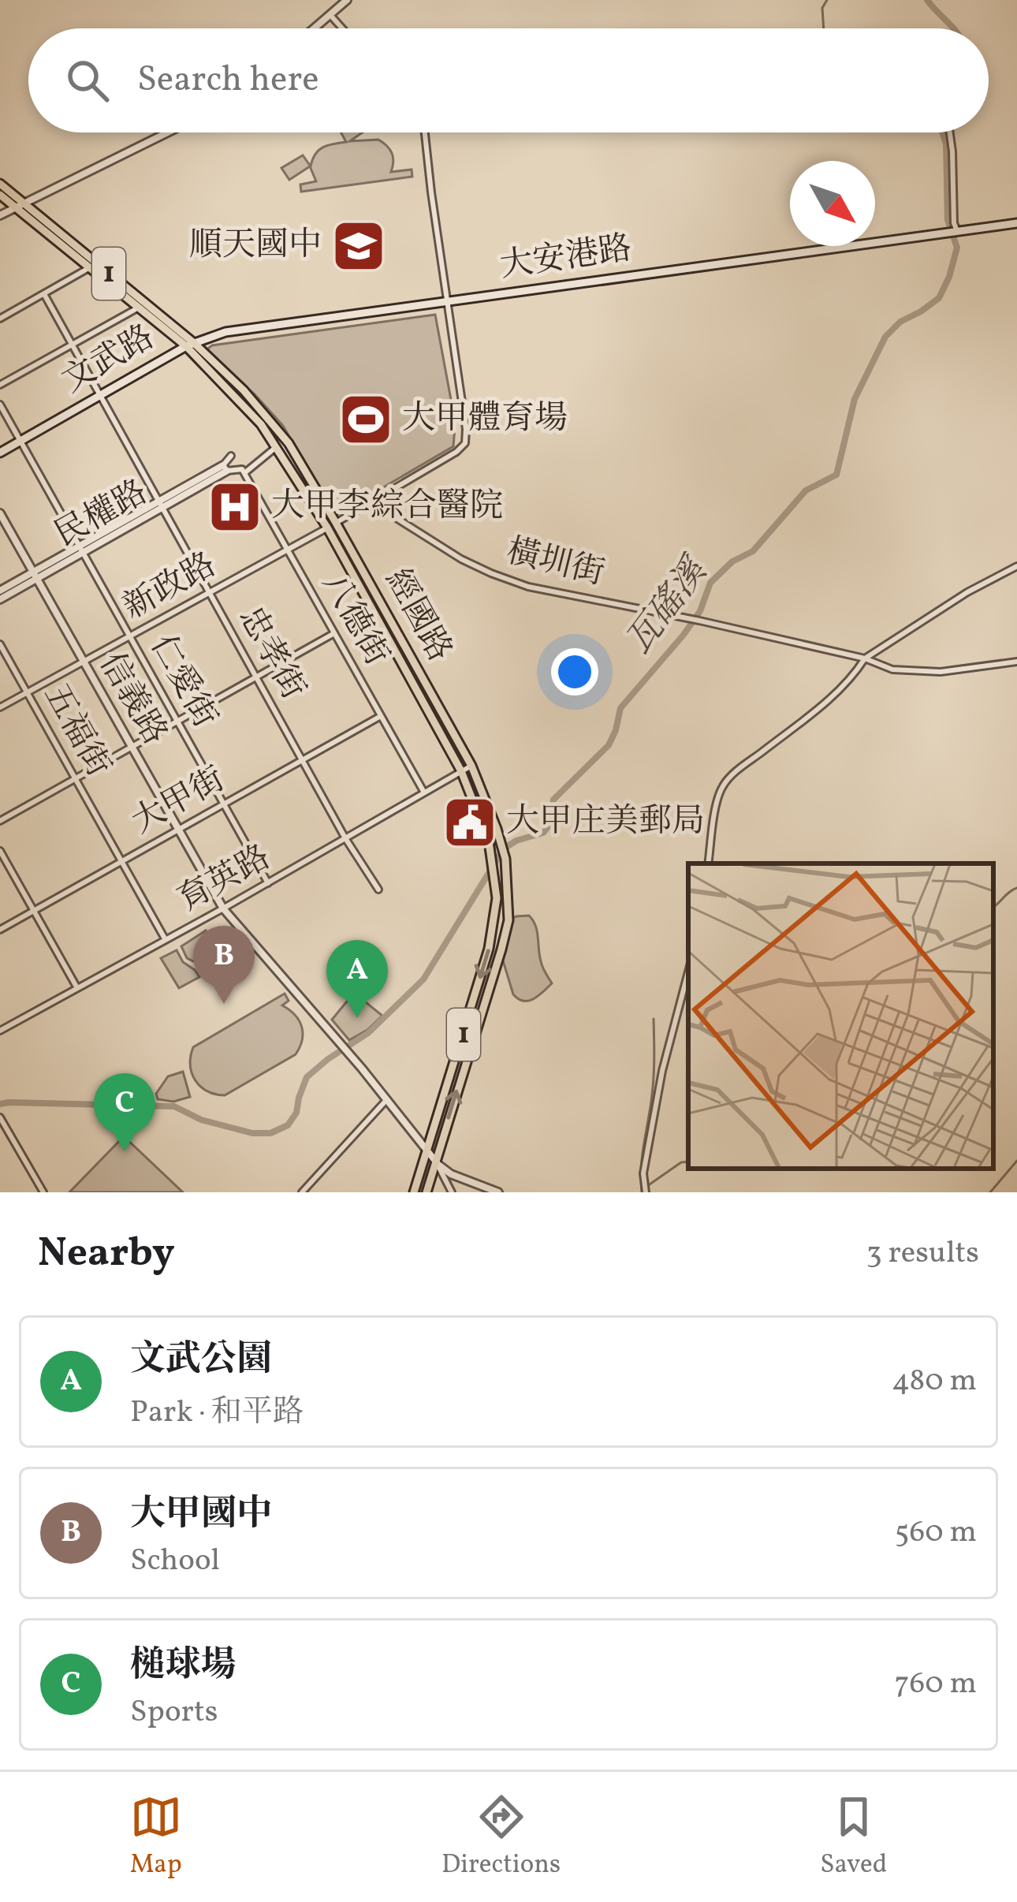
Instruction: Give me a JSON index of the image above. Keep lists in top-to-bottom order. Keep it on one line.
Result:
{"streets":{"main road":["大安港路","1","文武路","經國路"],"street":["民權路","橫圳街","新政路","八德街","忠孝街","仁愛街","信義路","五福街","大甲街","育英路"]},"crossings":[["大安港路","文武路"],["大安港路","新政路"],["大安港路","經國路"],["文武路","經國路"],["文武路","忠孝街"],["文武路","仁愛街"],["民權路","忠孝街"],["民權路","仁愛街"],["民權路","信義路"],["橫圳街","新政路"],["新政路","經國路"],["新政路","八德街"],["新政路","忠孝街"],["新政路","仁愛街"],["新政路","信義路"],["新政路","五福街"],["經國路","信義路"],["經國路","育英路"],["八德街","大甲街"],["八德街","育英路"],["忠孝街","大甲街"],["忠孝街","育英路"],["仁愛街","大甲街"],["仁愛街","育英路"],["信義路","大甲街"],["信義路","育英路"],["五福街","大甲街"],["五福街","育英路"]],"water":["瓦磘溪"],"places":{"school or university":["順天國中"],"sports":["大甲體育場"],"hospital":["大甲李綜合醫院"],"public building":["大甲庄美郵局"]},"north":"bottom right","page":{"search":"Search here","pins":["B","A","C"],"heading":["Nearby","3 results"],"list":[{"mark":"A","name":"文武公園","note":"Park · 和平路","value":"480 m"},{"mark":"B","name":"大甲國中","note":"School","value":"560 m"},{"mark":"C","name":"槌球場","note":"Sports","value":"760 m"}],"nav":["Map","Directions","Saved"]}}
